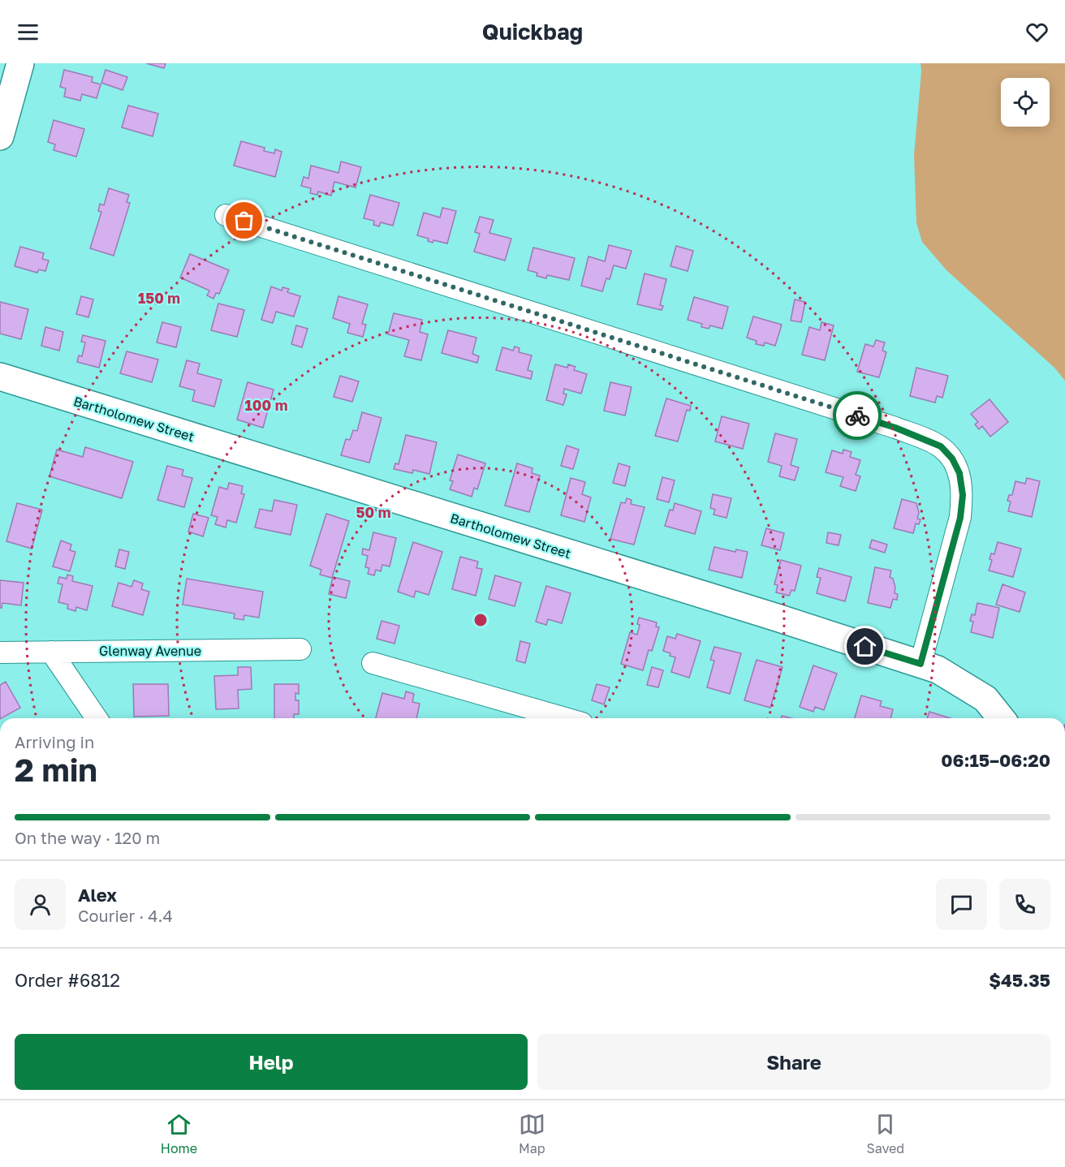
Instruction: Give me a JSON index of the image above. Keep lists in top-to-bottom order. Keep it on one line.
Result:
{"streets":{"main road":["Bartholomew Street"],"street":["Glenway Avenue"]},"page":{"header":"Quickbag","heading":["2 min","Arriving in","06:15–06:20"],"panel":["Alex","Courier · 4.4","Order #6812","$45.35"],"bar":"On the way · 120 m","buttons":["Help","Share"],"tabs":["Home","Map","Saved"]},"rings":["150 m","100 m","50 m"]}
